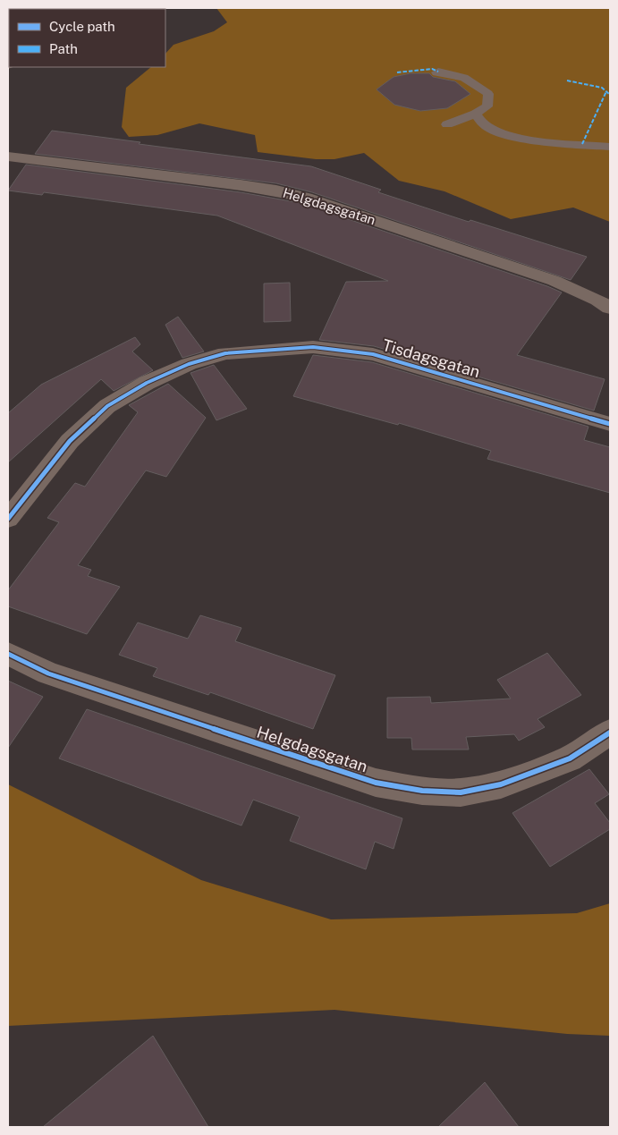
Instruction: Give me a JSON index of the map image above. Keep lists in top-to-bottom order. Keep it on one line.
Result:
{"streets":{"street":["Helgdagsgatan","Tisdagsgatan"]},"legend":["Cycle path","Path"]}
